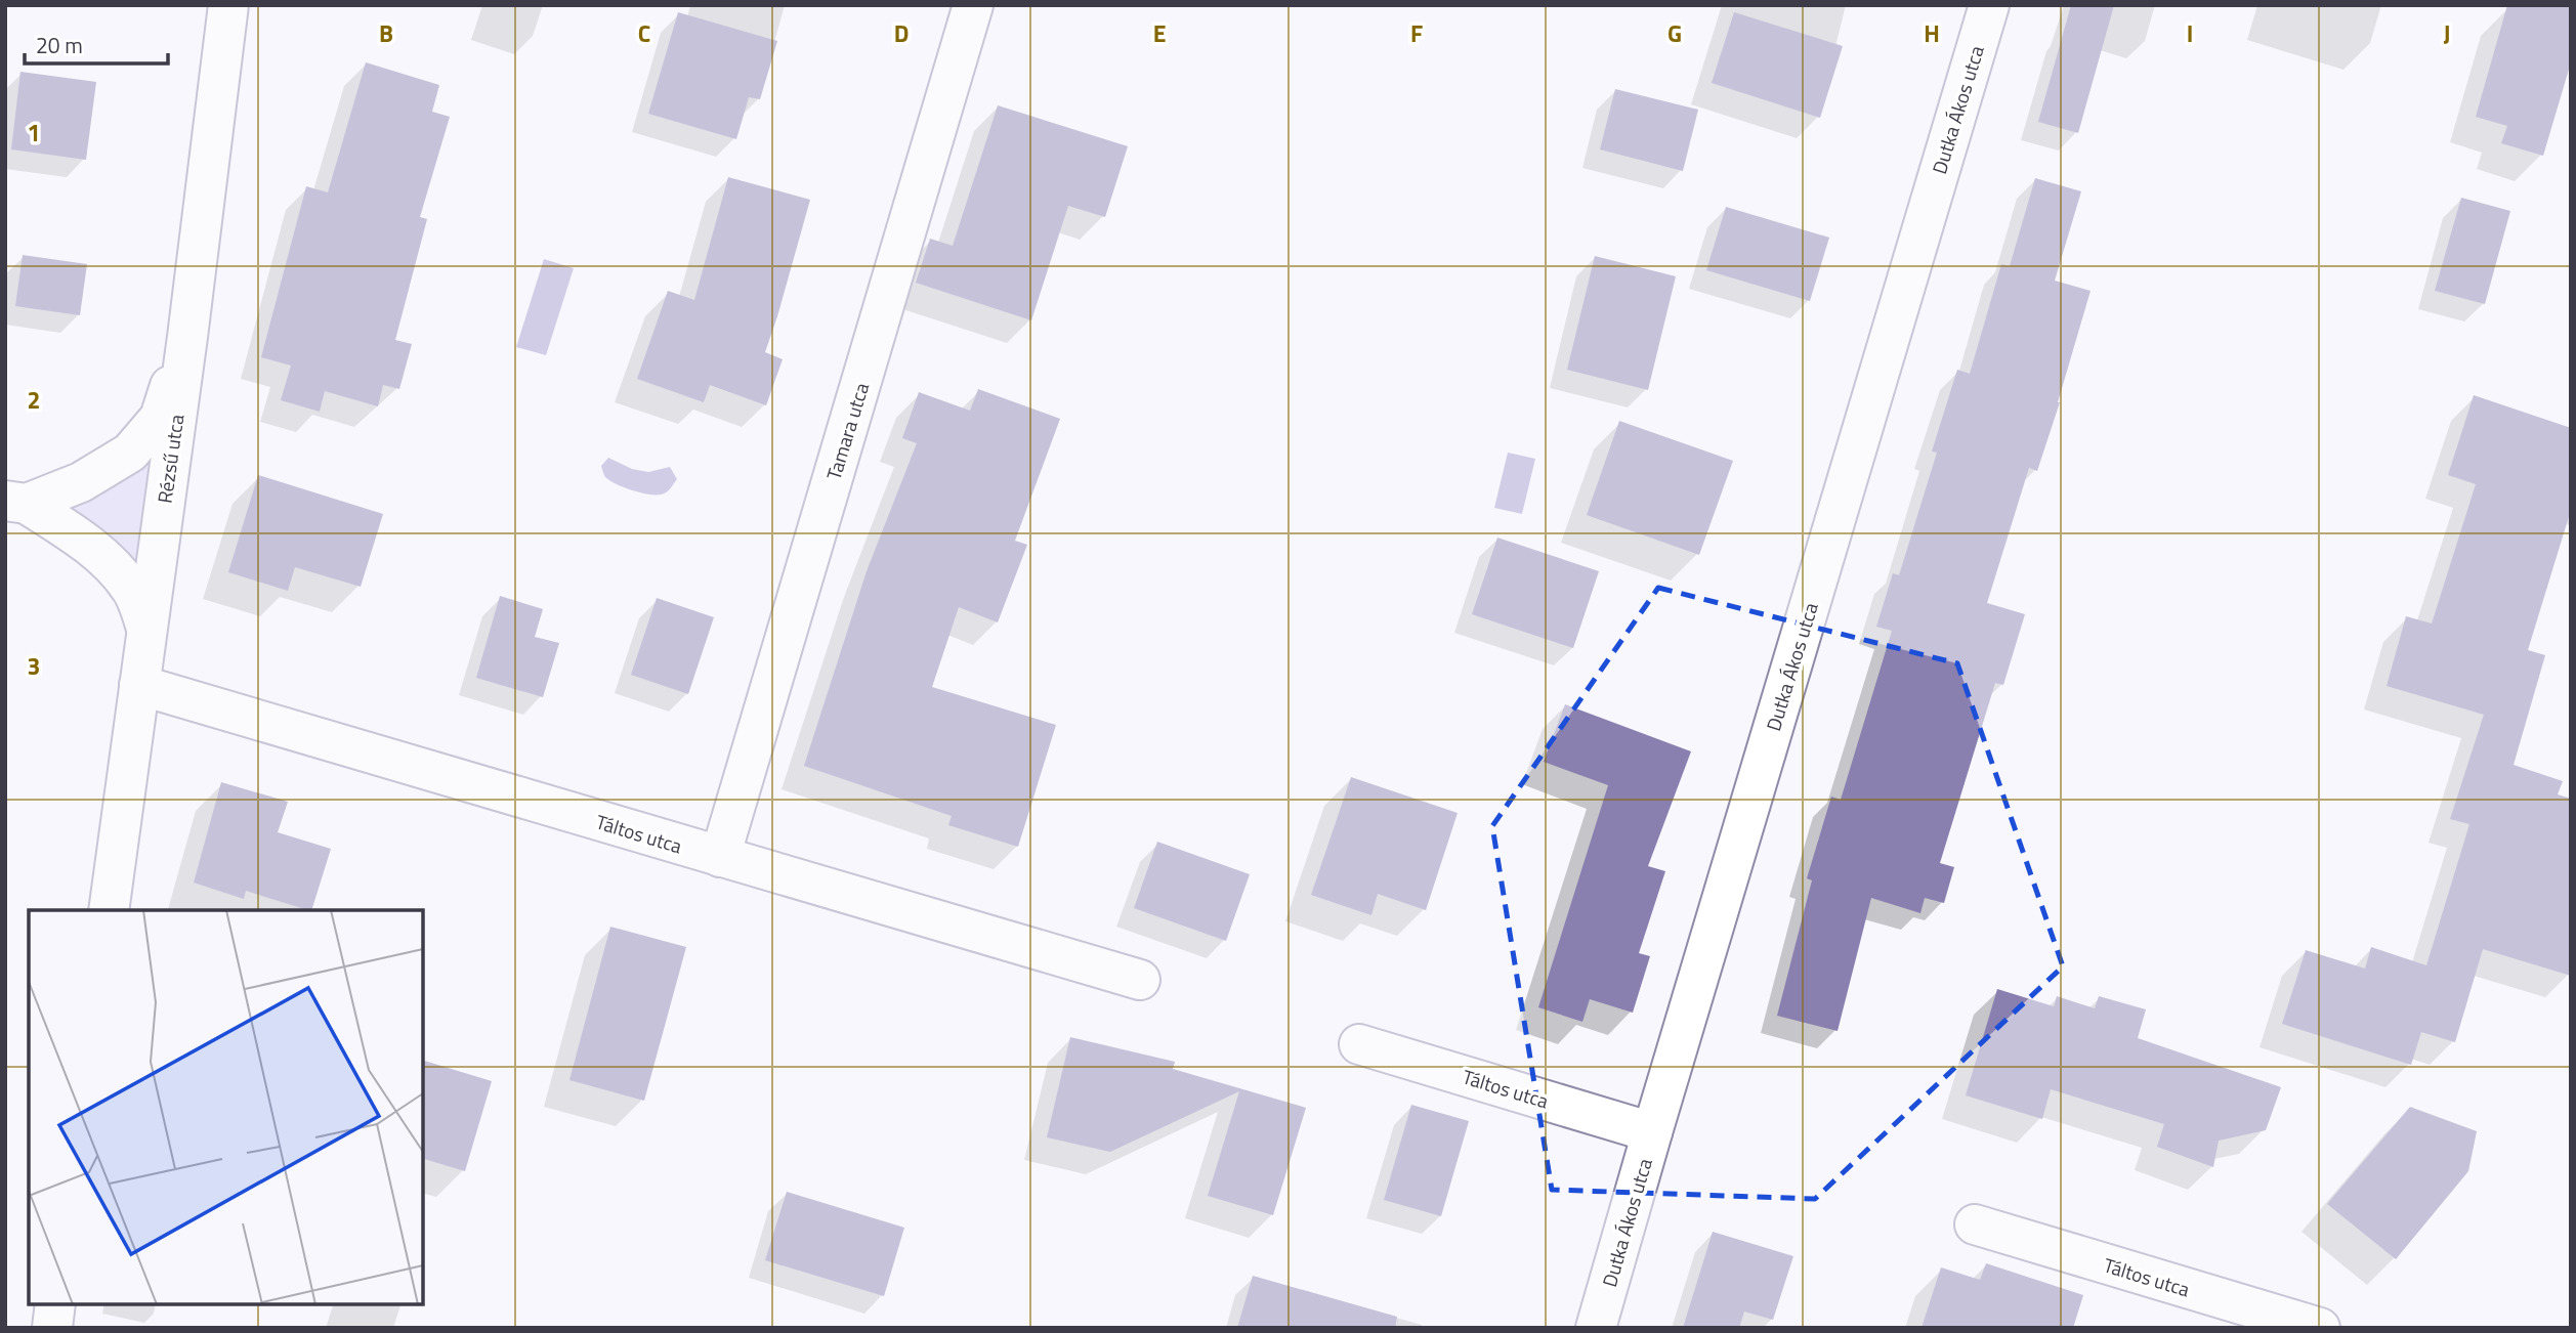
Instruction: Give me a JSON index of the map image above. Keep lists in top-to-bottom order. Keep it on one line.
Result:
{"streets":{"street":["Dutka Ákos utca","Tamara utca","Rézsű utca","Táltos utca"]},"crossings":[["Dutka Ákos utca","Táltos utca"],["Tamara utca","Táltos utca"],["Rézsű utca","Táltos utca"]],"scale_bar":"20 m","grid":{"columns":["B","C","D","E","F","G","H","I","J"],"rows":["1","2","3"]}}
